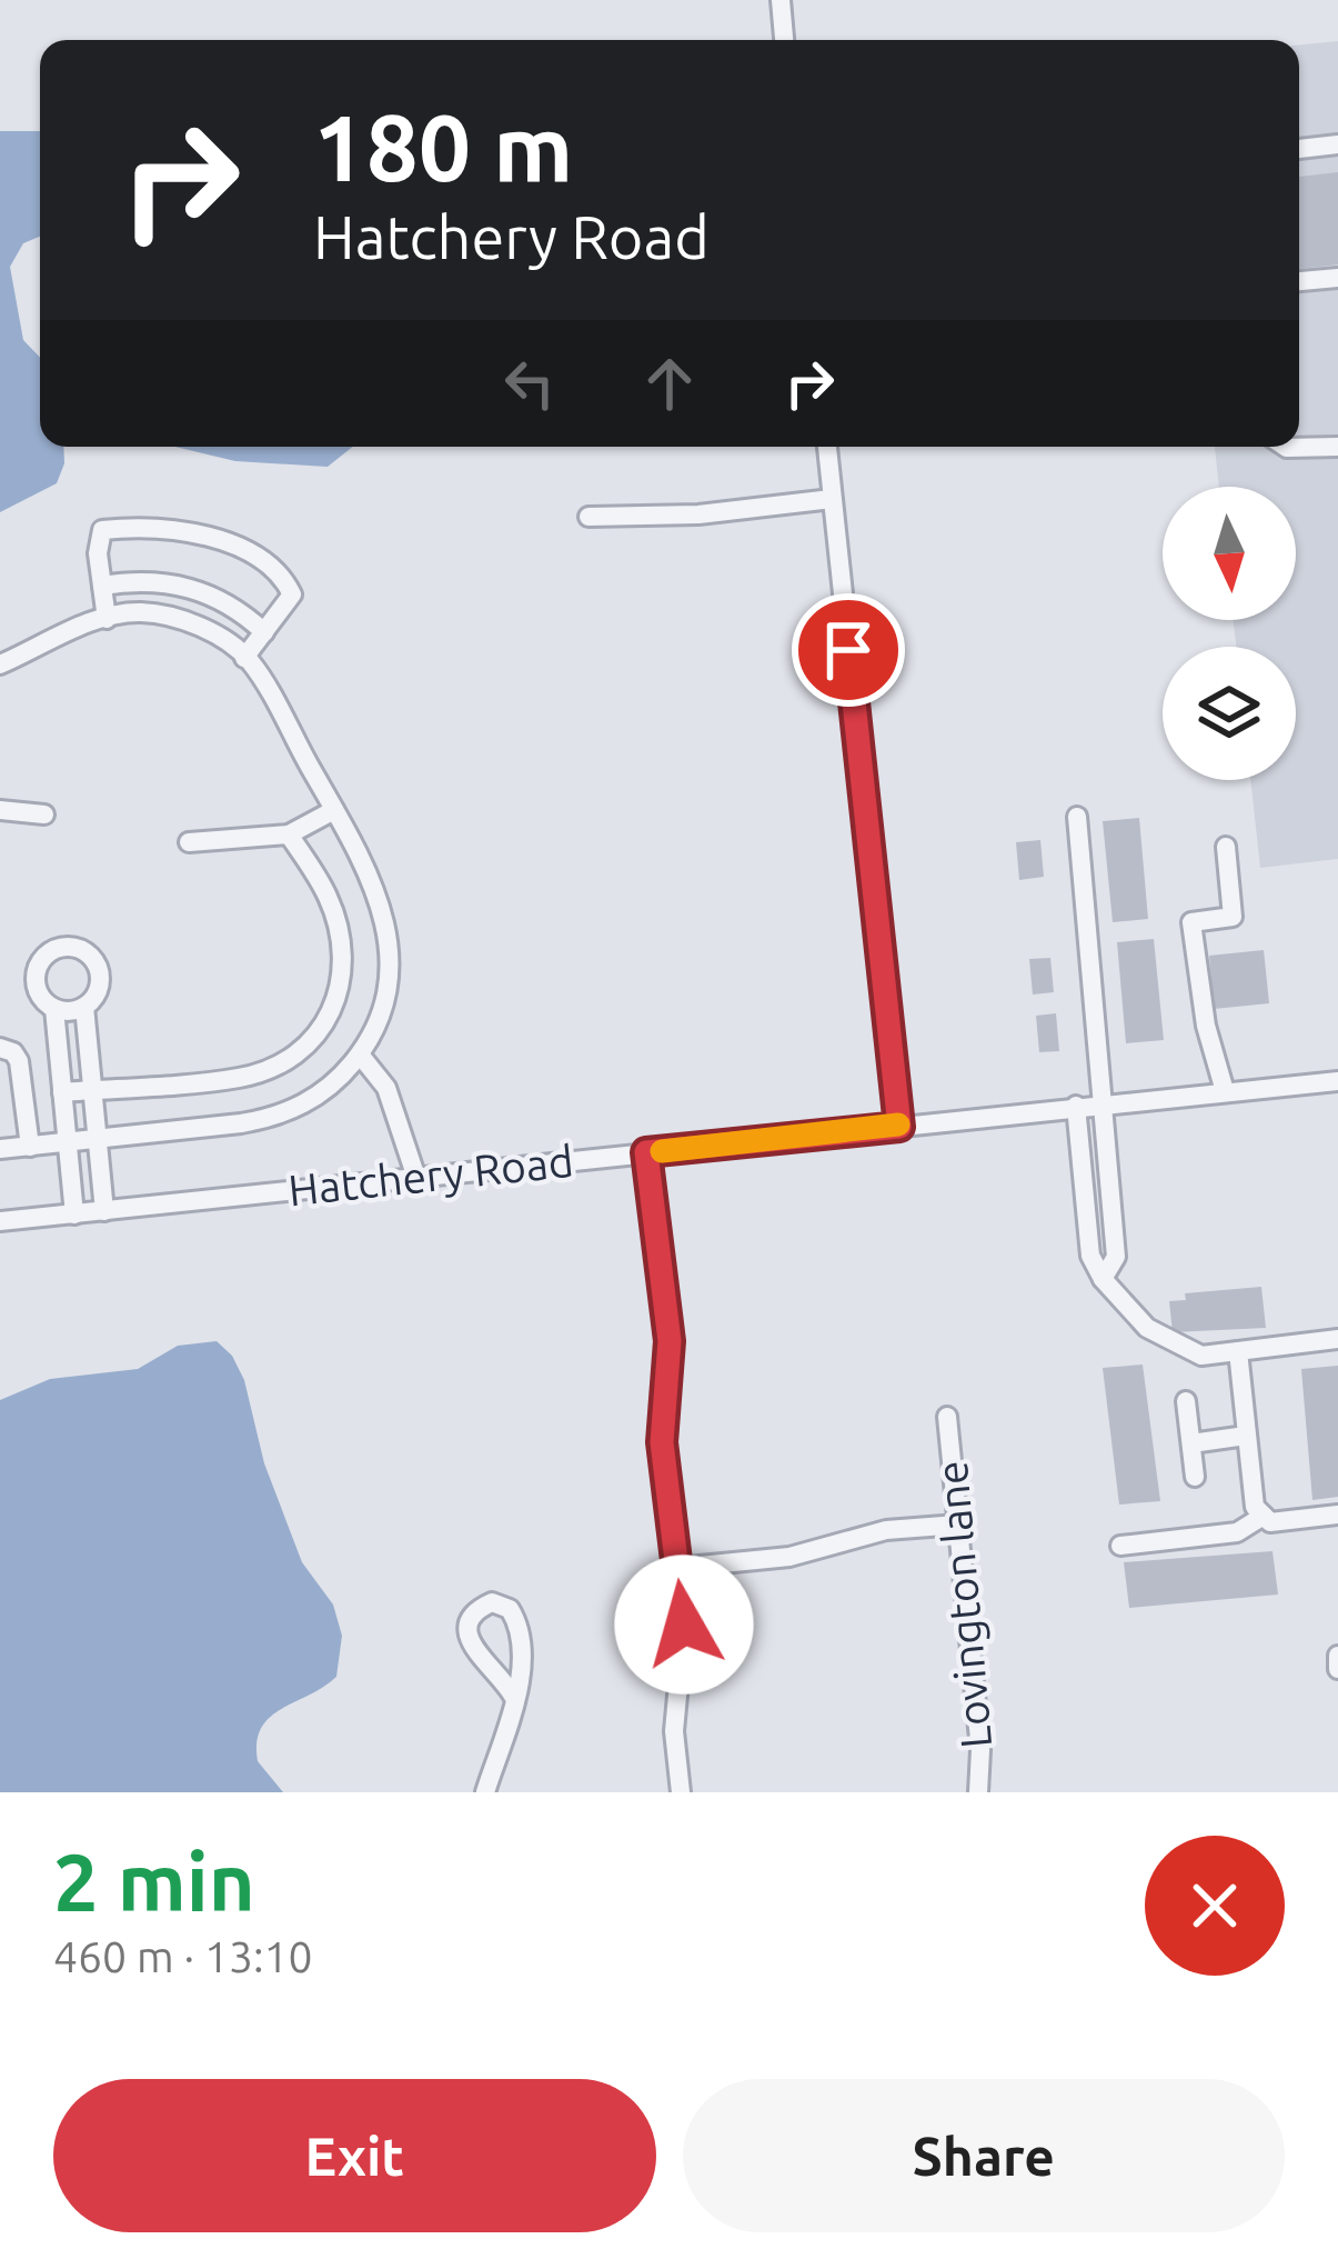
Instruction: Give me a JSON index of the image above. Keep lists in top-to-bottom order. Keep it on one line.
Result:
{"streets":{"street":["Hatchery Road","Lovington lane"]},"north":"bottom","page":{"turn":["180 m","Hatchery Road"],"heading":["2 min","460 m · 13:10"],"buttons":["Exit","Share"]}}
